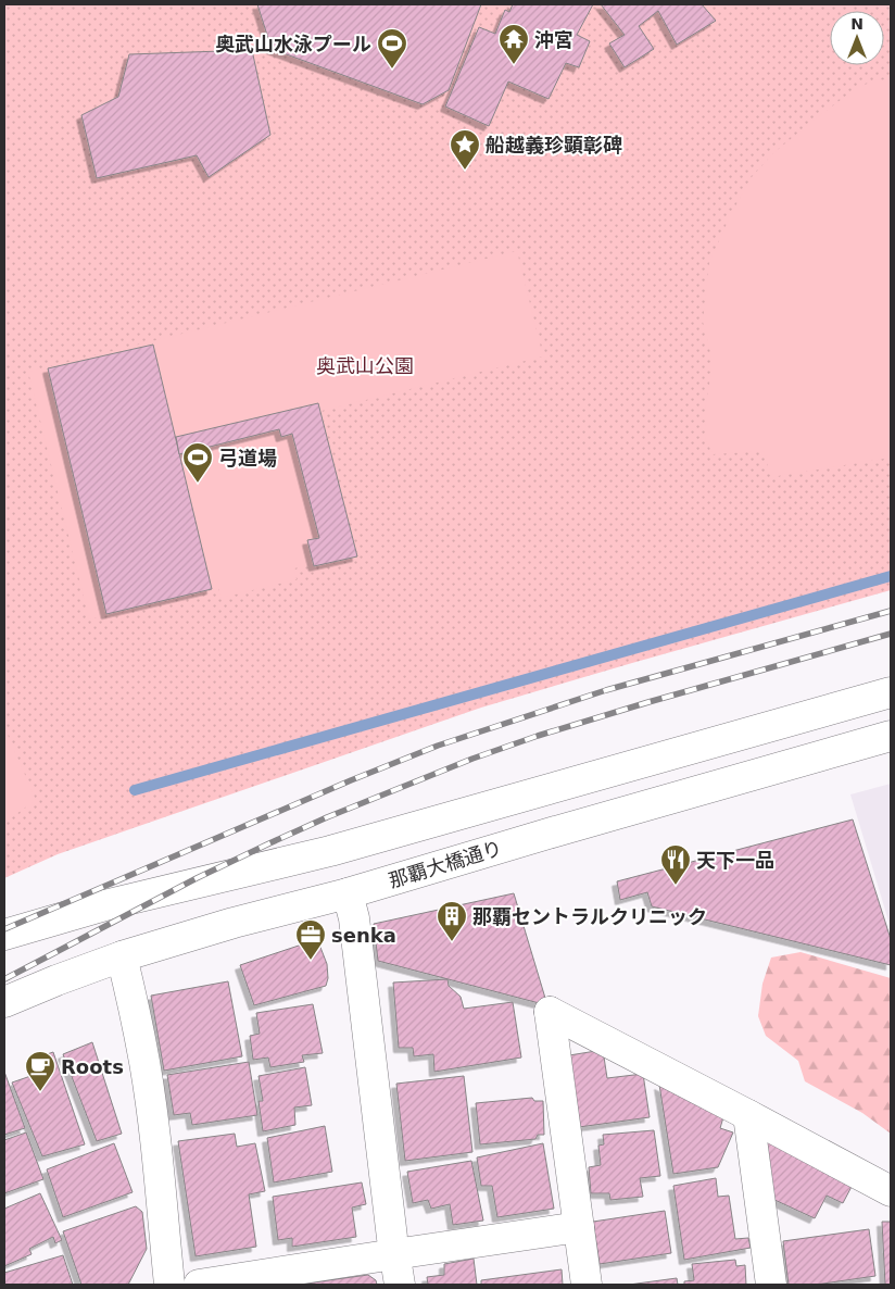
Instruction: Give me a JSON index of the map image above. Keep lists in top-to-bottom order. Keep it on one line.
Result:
{"streets":{"street":["那覇大橋通り"]},"parks":["奥武山公園"],"places":{"temple":["沖宮"],"sports":["奥武山水泳プール","弓道場"],"place":["船越義珍顕彰碑"],"restaurant":["天下一品"],"building":["那覇セントラルクリニック"],"office":["senka"],"cafe":["Roots"]},"north":"top"}
